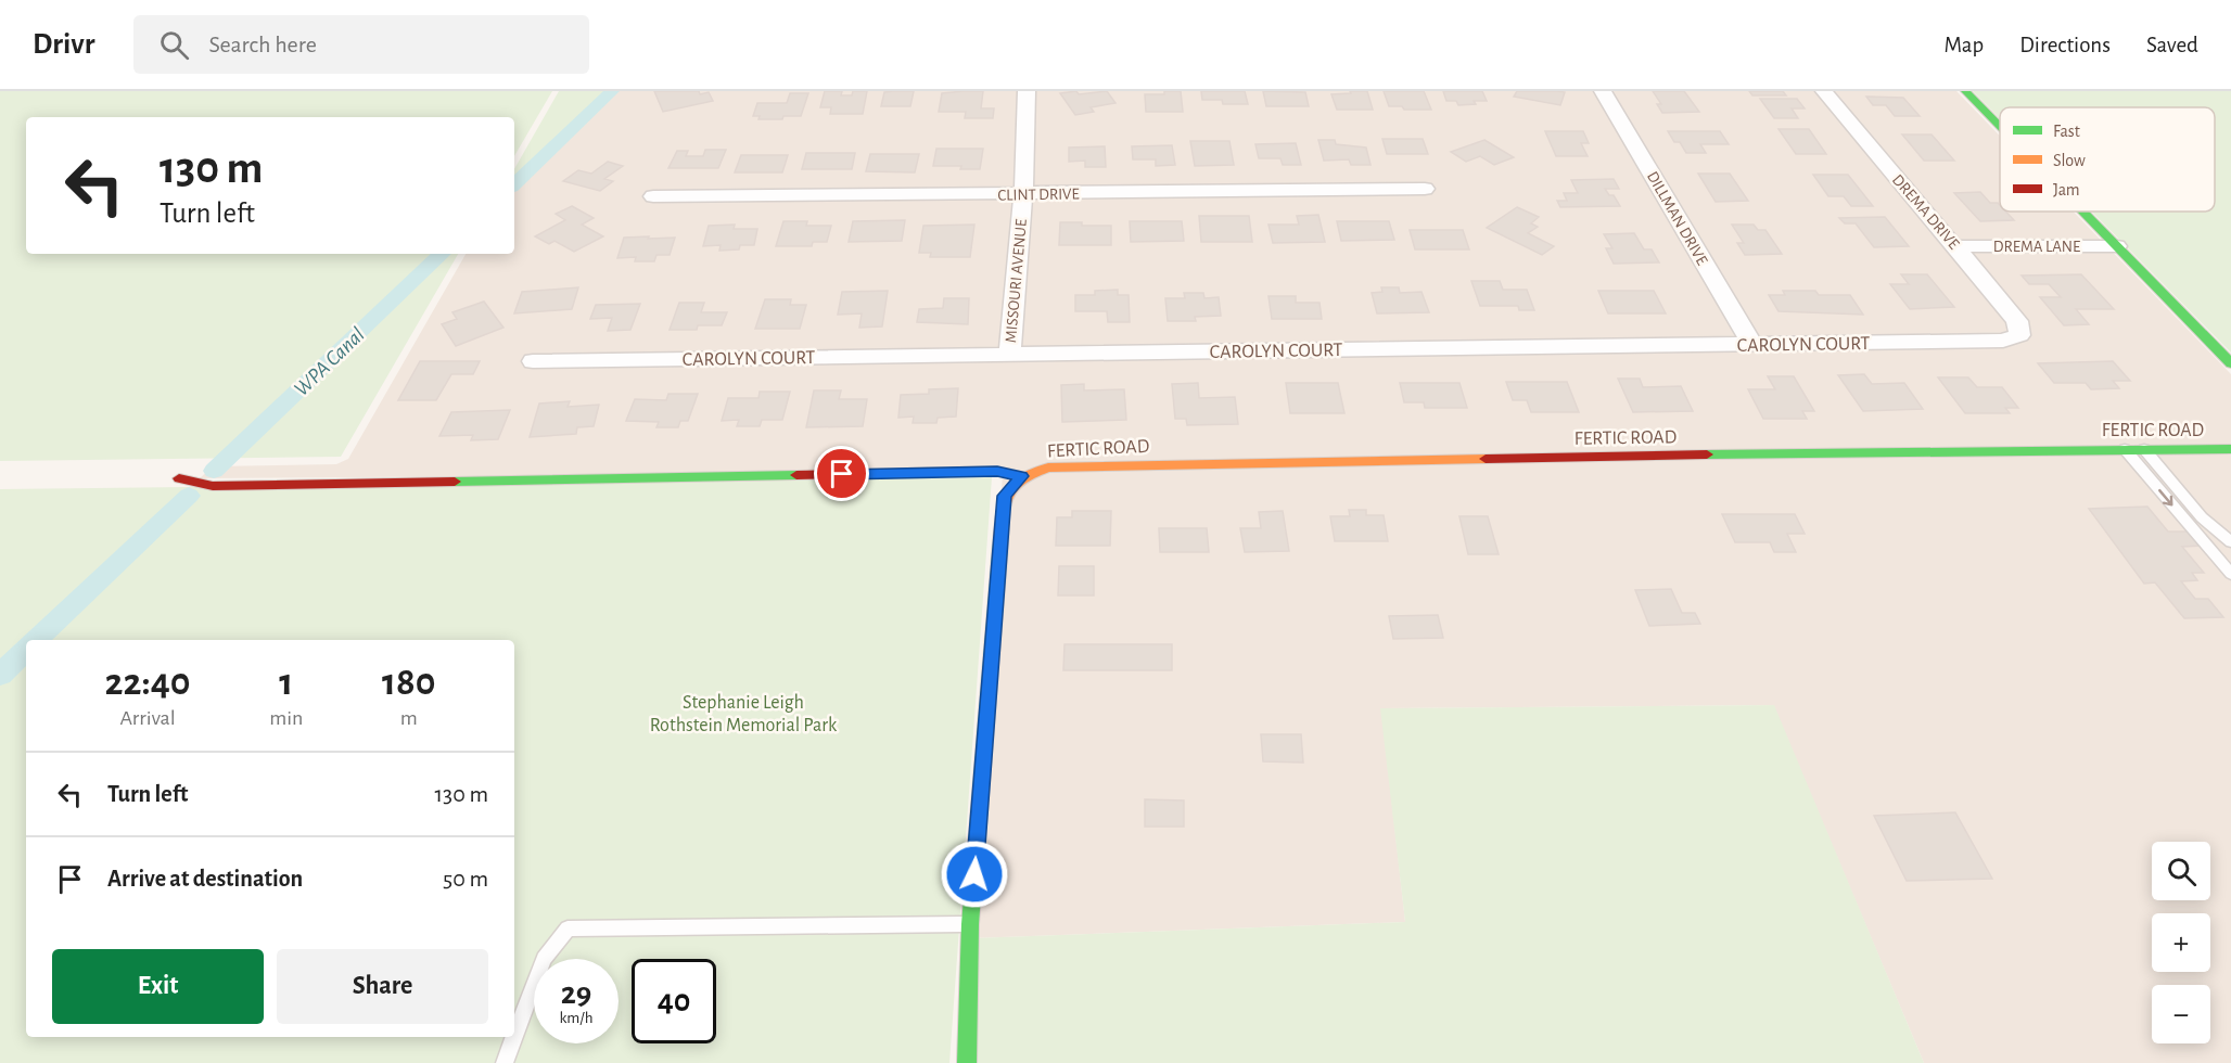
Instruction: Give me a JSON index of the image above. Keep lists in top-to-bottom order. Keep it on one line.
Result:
{"streets":{"street":["CLINT DRIVE","DREMA DRIVE","DILLMAN DRIVE","DREMA LANE","MISSOURI AVENUE","CAROLYN COURT","FERTIC ROAD"]},"crossings":[["CLINT DRIVE","MISSOURI AVENUE"],["DREMA DRIVE","DREMA LANE"],["DREMA DRIVE","CAROLYN COURT"],["DILLMAN DRIVE","CAROLYN COURT"],["MISSOURI AVENUE","CAROLYN COURT"]],"water":["WPA Canal"],"parks":["Stephanie Leigh Rothstein Memorial Park"],"legend":["Fast","Slow","Jam"],"page":{"header":"Drivr","search":"Search here","nav":["Map","Directions","Saved"],"turn":["130 m","Turn left"],"eta":["22:40","Arrival","1","min","180","m"],"list":[{"name":"Turn left","value":"130 m"},{"name":"Arrive at destination","value":"50 m"}],"map_buttons":["+","−"],"buttons":["Exit","Share"],"speed":"29 km/h","limit":"40"}}
